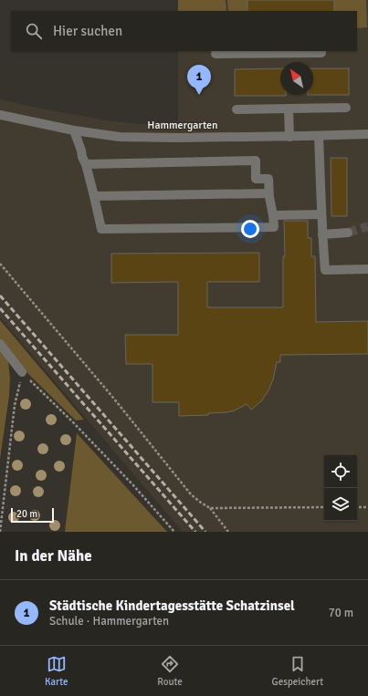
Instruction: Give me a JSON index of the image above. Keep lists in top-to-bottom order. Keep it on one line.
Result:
{"streets":{"street":["Hammergarten"]},"scale_bar":"20 m","north":"top left","page":{"search":"Hier suchen","pins":"1","scale":"20 m","heading":"In der Nähe","list":[{"mark":"1","name":"Städtische Kindertagesstätte Schatzinsel","note":"Schule · Hammergarten","value":"70 m"}],"nav":["Karte","Route","Gespeichert"]}}
